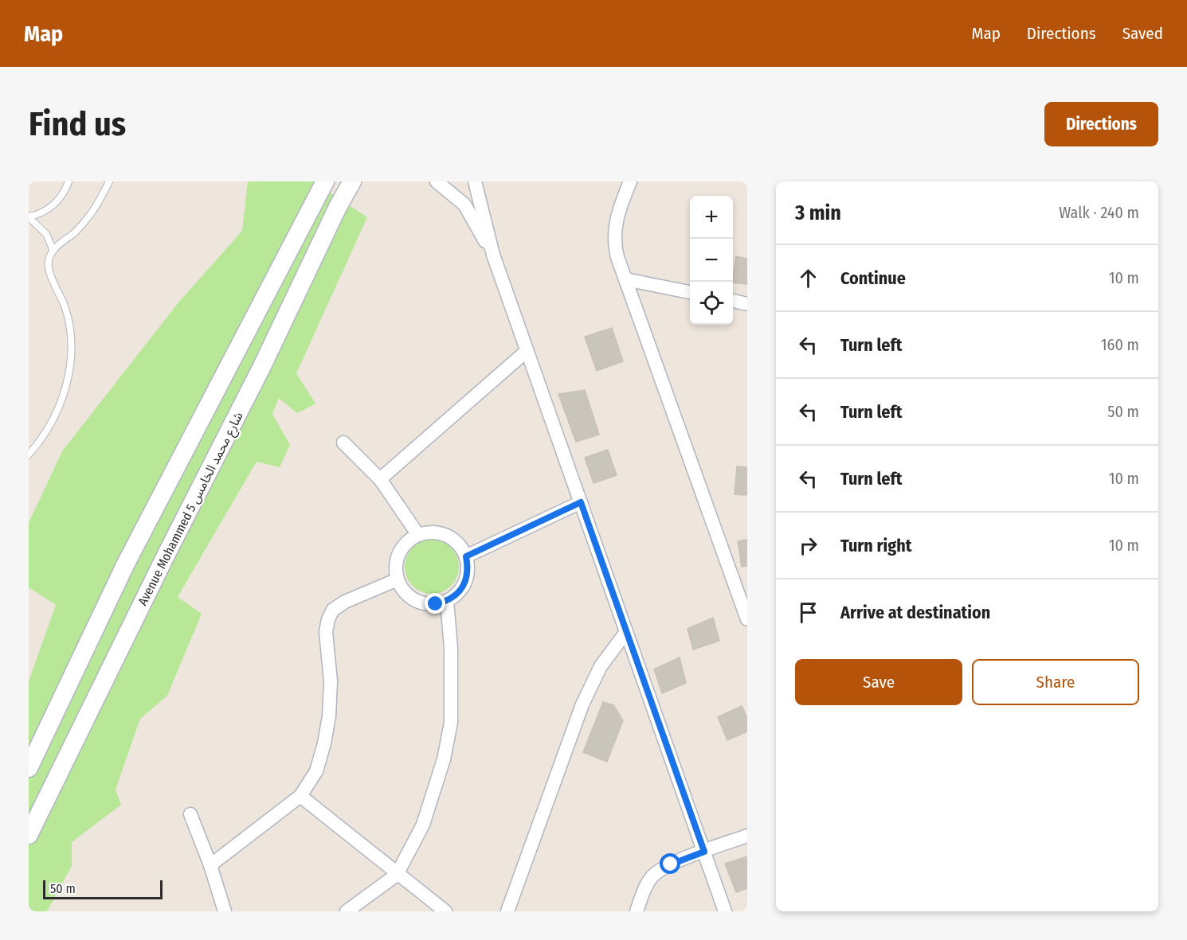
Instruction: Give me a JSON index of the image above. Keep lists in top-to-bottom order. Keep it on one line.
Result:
{"streets":{"main road":["Avenue Mohammed 5 شارع محمد الخامس"]},"scale_bar":"50 m","page":{"header":"Map","nav":["Map","Directions","Saved"],"buttons":["Directions",["Save","Share"]],"title":"Find us","heading":["3 min","Walk · 240 m"],"map_buttons":["+","−"],"list":[["Continue","10 m"],["Turn left","160 m"],["Turn left","50 m"],["Turn left","10 m"],["Turn right","10 m"],"Arrive at destination"],"scale":"50 m"}}
